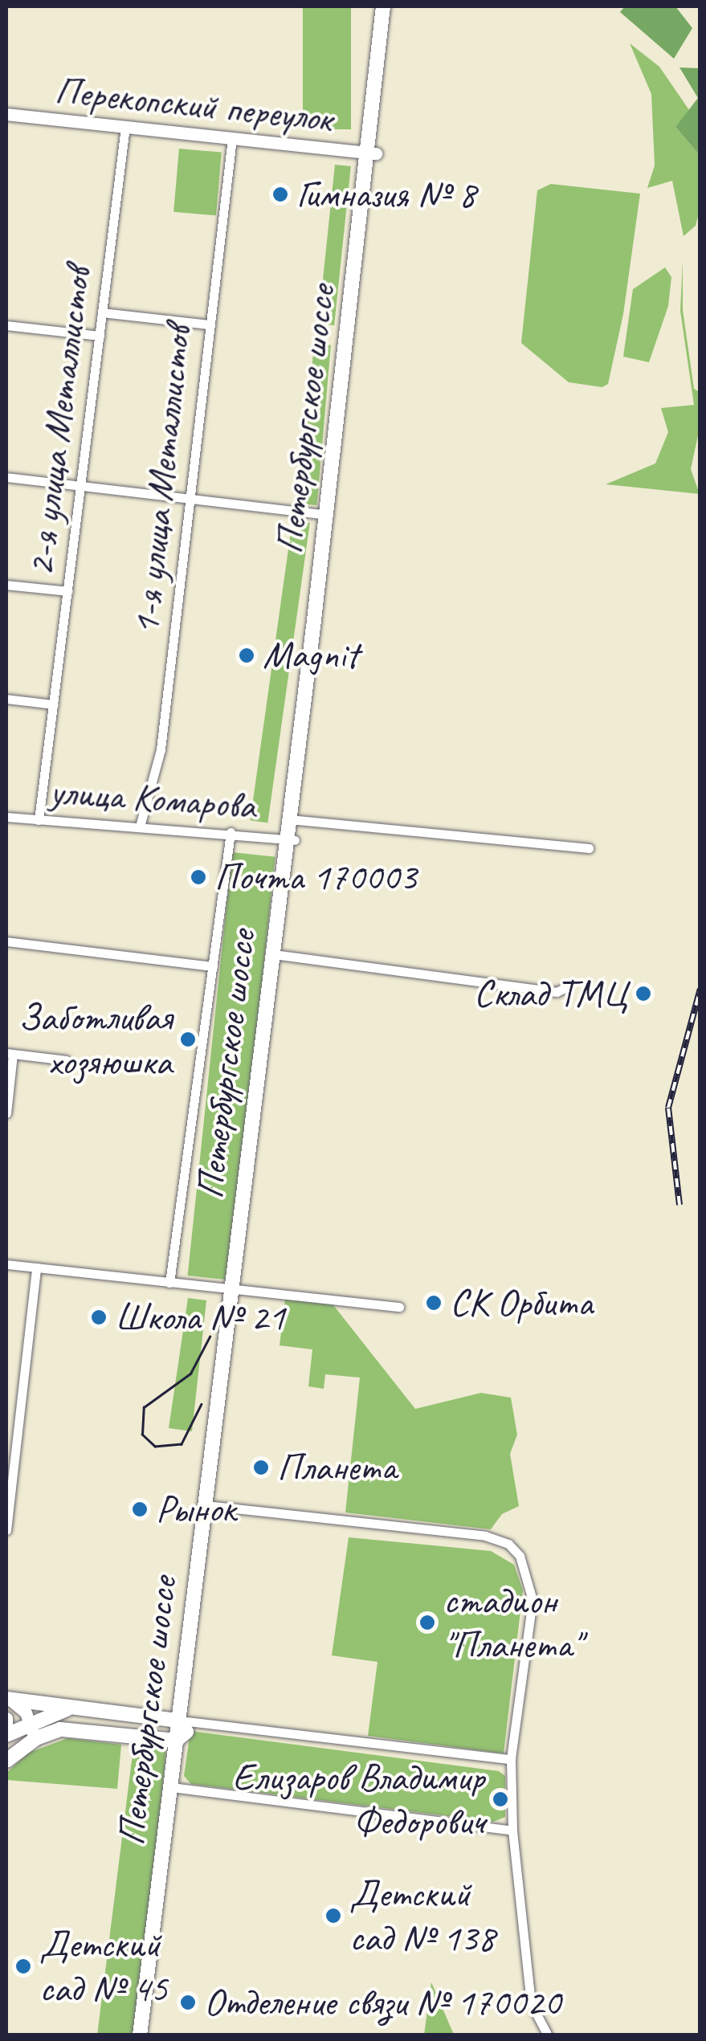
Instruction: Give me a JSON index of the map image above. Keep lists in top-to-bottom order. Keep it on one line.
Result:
{"streets":{"main road":["Петербургское шоссе"],"street":["Перекопский переулок","2-я улица Металлистов","1-я улица Металлистов","улица Комарова"]},"crossings":[["Перекопский переулок","Петербургское шоссе"],["Перекопский переулок","2-я улица Металлистов"],["Перекопский переулок","1-я улица Металлистов"],["Петербургское шоссе","улица Комарова"],["2-я улица Металлистов","улица Комарова"],["1-я улица Металлистов","улица Комарова"]],"places":["Гимназия № 8","Magnit","Почта 170003","Склад ТМЦ","Заботливая хозяюшка","СК Орбита","Школа № 21","Планета","Рынок","стадион \"Планета\"","Елизаров Владимир Федорович","Детский сад № 138","Детский сад № 45","Отделение связи № 170020"]}
